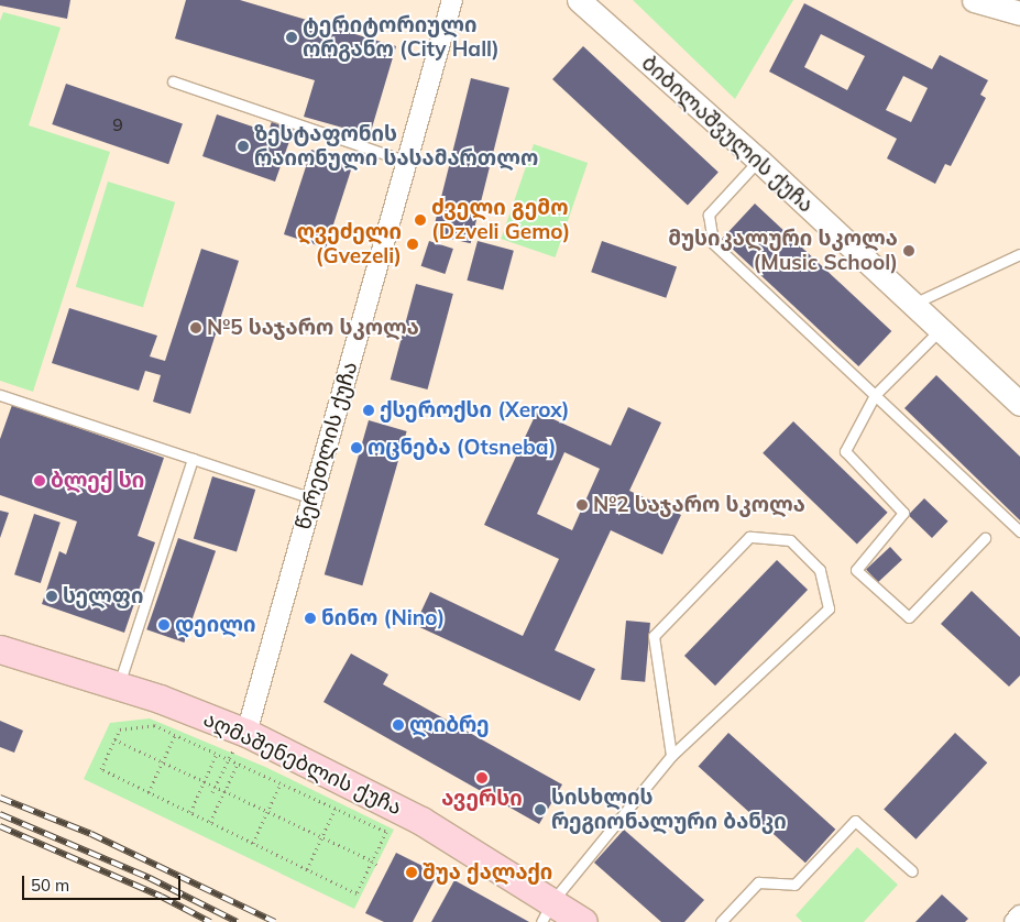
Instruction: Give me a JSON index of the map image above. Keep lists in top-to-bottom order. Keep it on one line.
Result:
{"streets":{"main road":["აღმაშენებლის ქუჩა"],"street":["ბიბილაშვულის ქუჩა","წერეთლის ქუჩა"]},"crossings":[["წერეთლის ქუჩა","აღმაშენებლის ქუჩა"]],"places":["ტერიტორიული ორგანო (City Hall)","ზესტაფონის რაიონული სასამართლო","ძველი გემო (Dzveli Gemo)","ღვეძელი (Gvezeli)","მუსიკალური სკოლა (Music School)","№5 საჯარო სკოლა","ქსეროქსი (Xerox)","ოცნება (Otsneba)","ბლექ სი","№2 საჯარო სკოლა","სელფი","ნინო (Nino)","დეილი","ლიბრე","ავერსი","სისხლის რეგიონალური ბანკი","შუა ქალაქი"],"house_numbers":["9"],"scale_bar":"50 m"}
